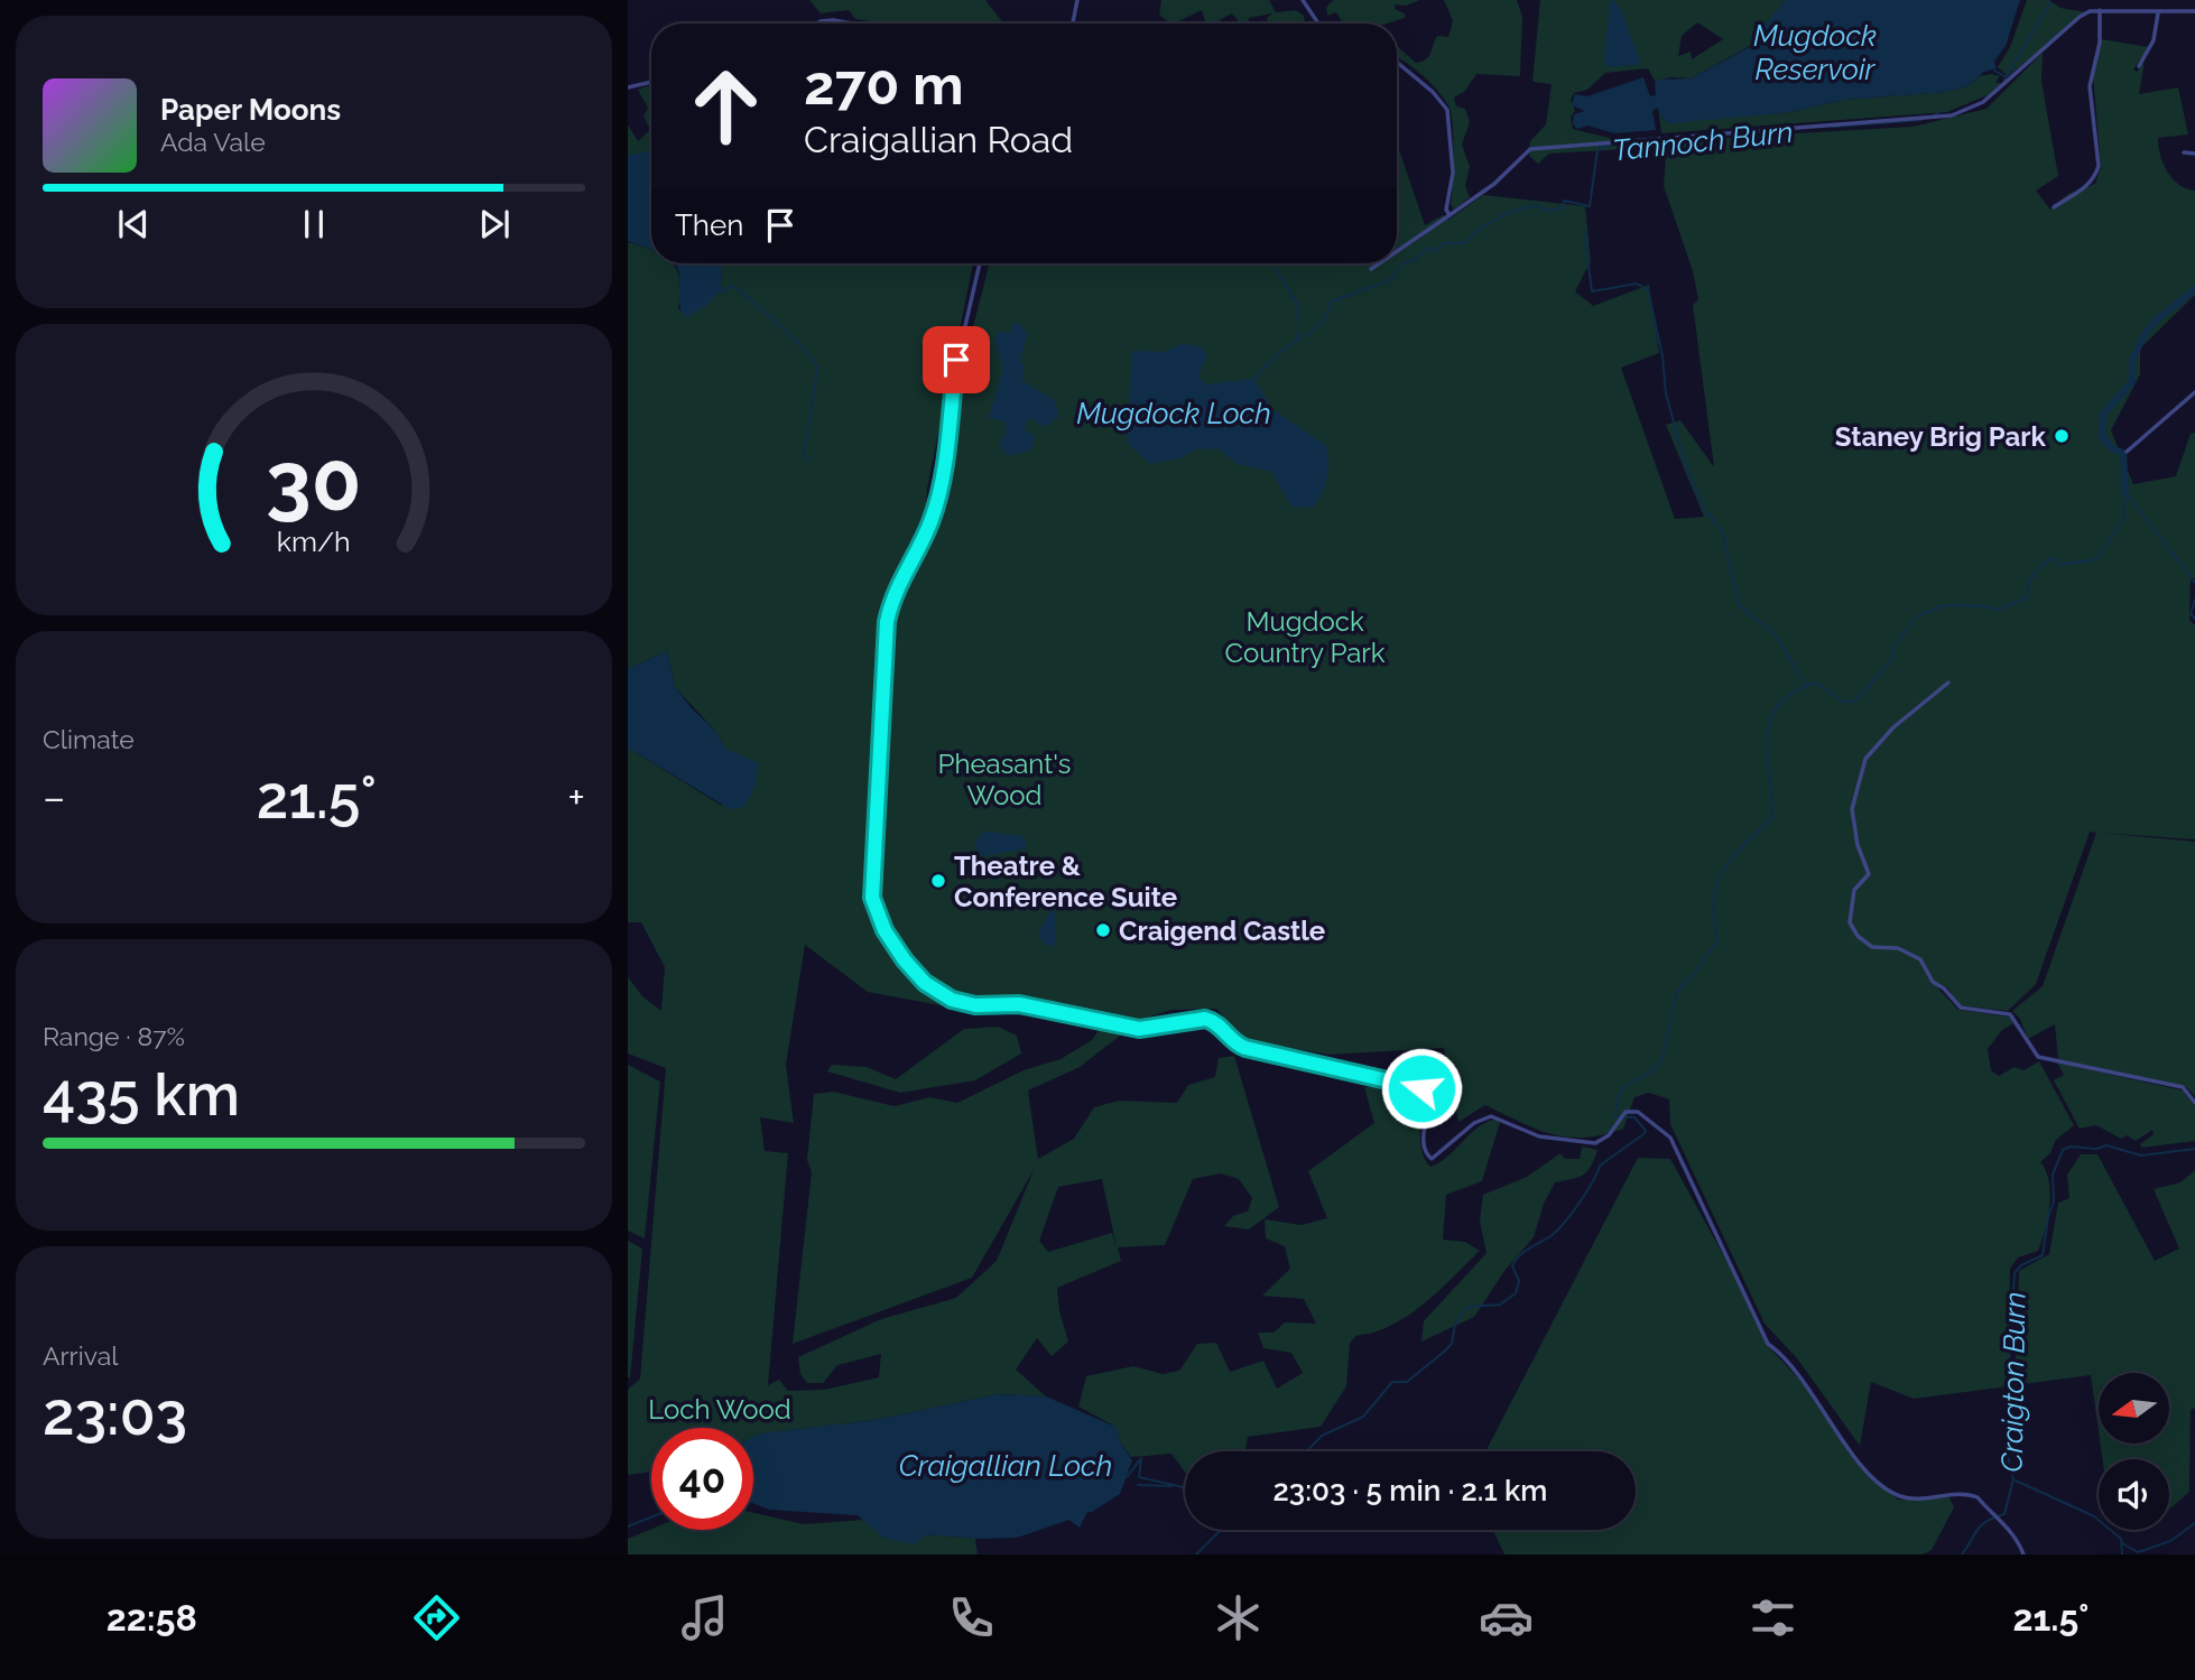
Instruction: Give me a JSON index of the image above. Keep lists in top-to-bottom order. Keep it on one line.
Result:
{"water":["Mugdock Reservoir","Tannoch Burn","Mugdock Loch","Craigton Burn","Craigallian Loch"],"parks":["Mugdock Country Park","Pheasant's Wood","Loch Wood"],"places":["Staney Brig Park","Theatre & Conference Suite","Craigend Castle"],"north":"left","page":{"turn":["270 m","Craigallian Road"],"song":["Paper Moons","Ada Vale"],"then":"Then","tile":["Climate",["Range · 87%","435 km"],["Arrival","23:03"]],"heat":["−","21.5°","+"],"limit":"40","trip":"23:03 · 5 min · 2.1 km","tabs":["22:58","21.5°"],"gauge":["30","km/h"]}}
